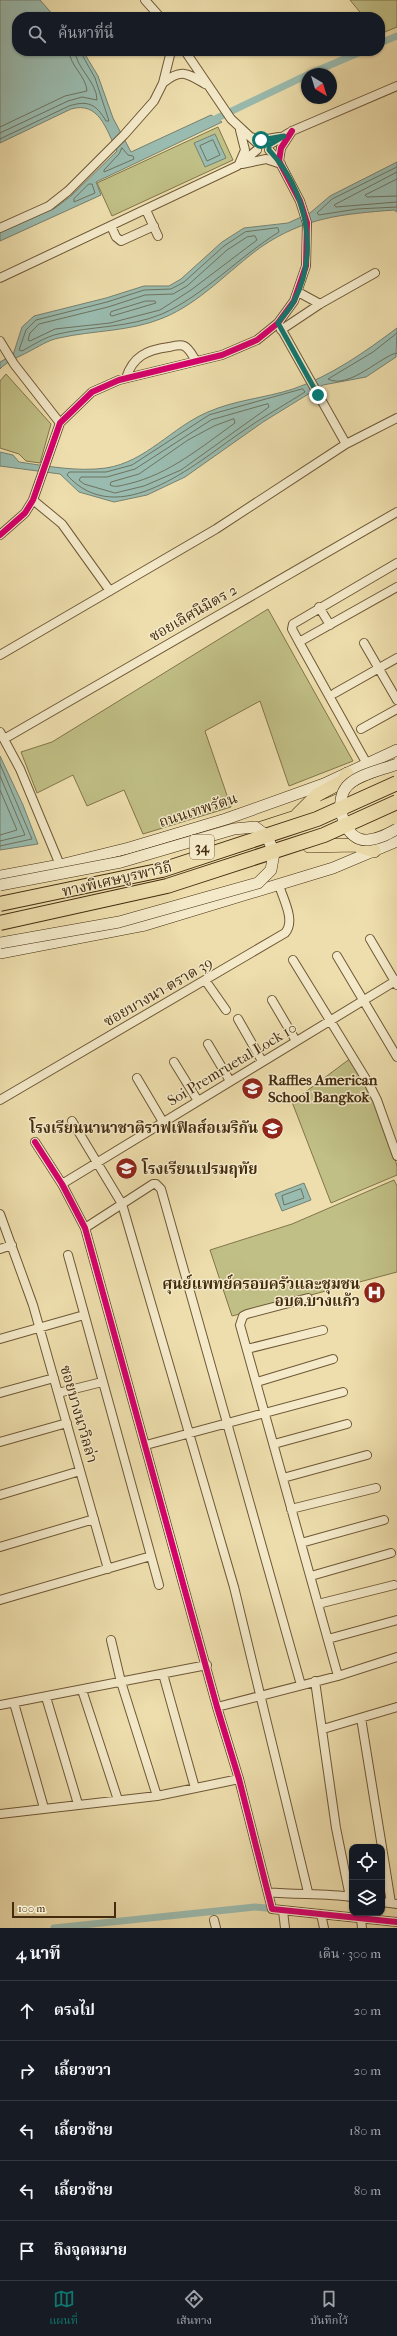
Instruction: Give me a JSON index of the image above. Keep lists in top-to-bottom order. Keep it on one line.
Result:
{"streets":{"highway":["34","ทางพิเศษบูรพาวิถี"],"main road":["ถนนเทพรัตน"],"street":["ซอยเลิศนิมิตร 2","ซอยบางนา-ตราด 39","Soi Premruetal Lock 10","ซอยบางนาวิลล่า"]},"places":{"school or university":["Raffles American School Bangkok","โรงเรียนนานาชาติราฟเฟิลส์อเมริกัน","โรงเรียนเปรมฤทัย"],"hospital":["ศุนย์แพทย์ครอบครัวและชุมชน อบต.บางแก้ว"]},"scale_bar":"100 m","north":"bottom right","page":{"search":"ค้นหาที่นี่","scale":"100 m","heading":["4 นาที","เดิน · 300 m"],"list":[["ตรงไป","20 m"],["เลี้ยวขวา","20 m"],["เลี้ยวซ้าย","180 m"],["เลี้ยวซ้าย","80 m"],"ถึงจุดหมาย"],"nav":["แผนที่","เส้นทาง","บันทึกไว้"]}}
